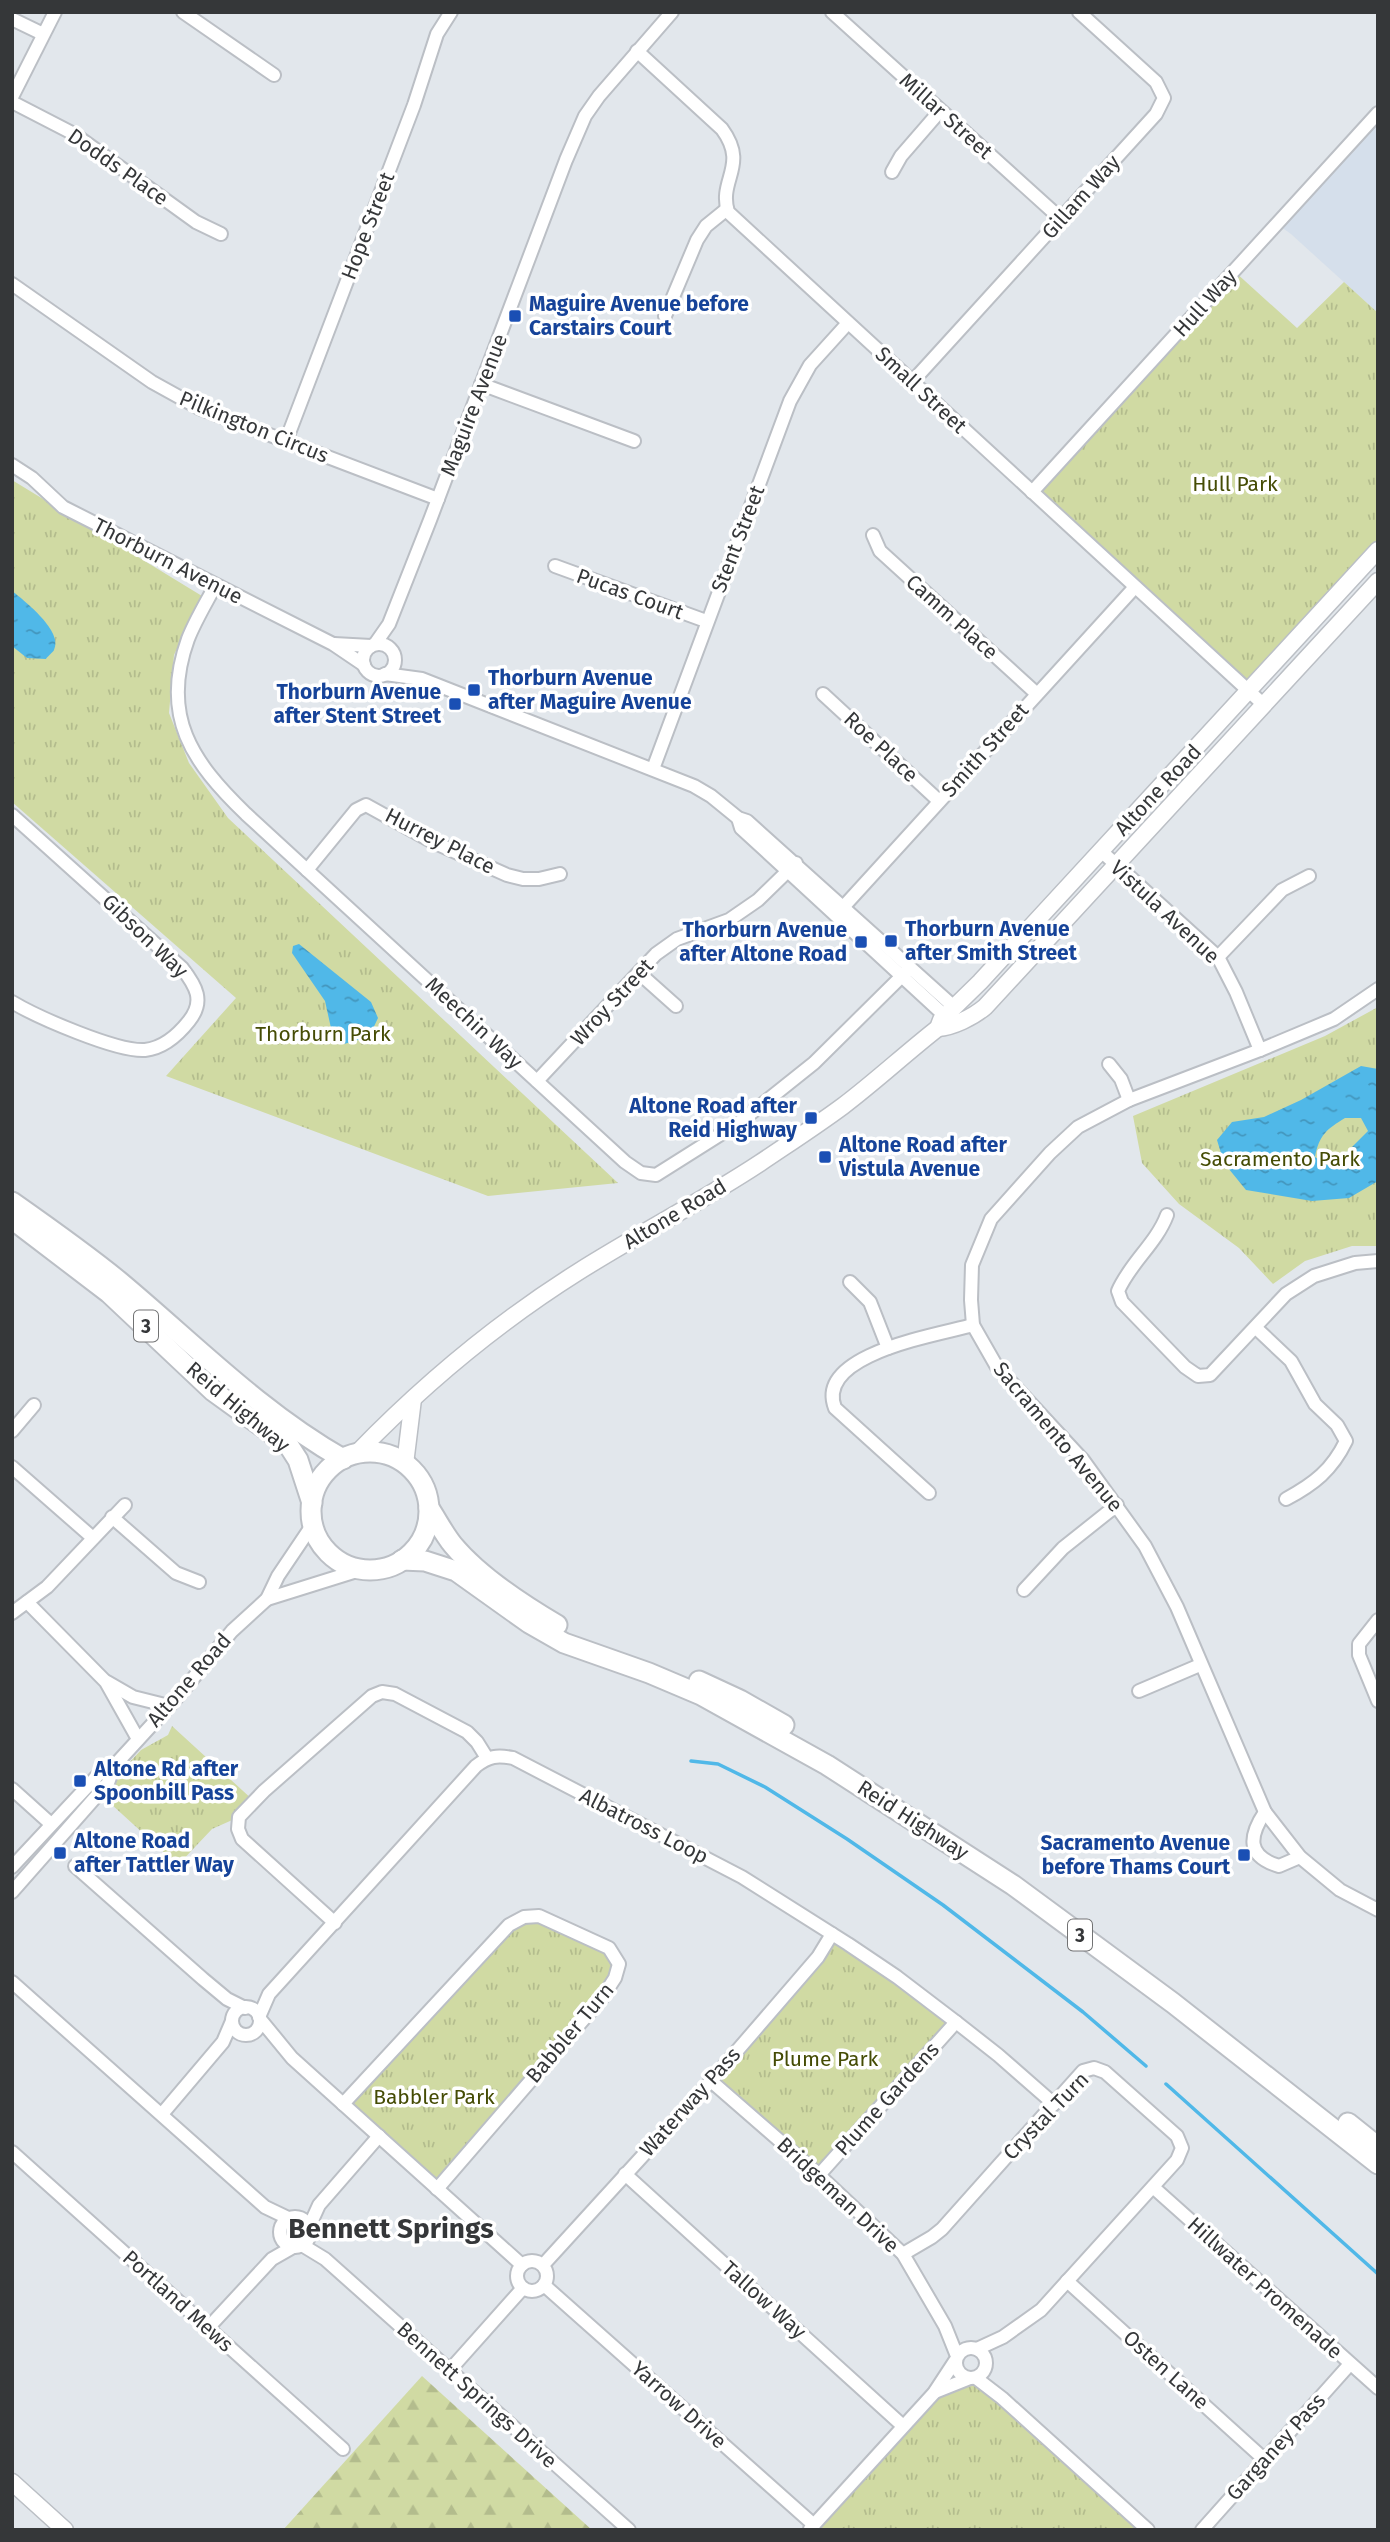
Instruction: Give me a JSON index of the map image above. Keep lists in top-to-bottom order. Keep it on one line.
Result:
{"streets":{"highway":["3","Reid Highway"],"main road":["Altone Road"],"street":["Millar Street","Dodds Place","Gillam Way","Hope Street","Hull Way","Small Street","Maguire Avenue","Pilkington Circus","Stent Street","Thorburn Avenue","Pucas Court","Camm Place","Roe Place","Smith Street","Hurrey Place","Vistula Avenue","Gibson Way","Wroy Street","Meechin Way","Sacramento Avenue","Albatross Loop","Babbler Turn","Plume Gardens","Waterway Pass","Crystal Turn","Bridgeman Drive","Hillwater Promenade","Tallow Way","Portland Mews","Osten Lane","Bennett Springs Drive","Yarrow Drive","Garganey Pass"]},"crossings":[["Millar Street","Gillam Way"],["Gillam Way","Small Street"],["Hope Street","Pilkington Circus"],["Hull Way","Small Street"],["Small Street","Stent Street"],["Small Street","Smith Street"],["Small Street","Altone Road"],["Maguire Avenue","Pilkington Circus"],["Maguire Avenue","Thorburn Avenue"],["Stent Street","Pucas Court"],["Thorburn Avenue","Meechin Way"],["Camm Place","Smith Street"],["Roe Place","Smith Street"],["Altone Road","Vistula Avenue"],["Altone Road","Reid Highway"],["Hurrey Place","Meechin Way"],["Vistula Avenue","Sacramento Avenue"],["Wroy Street","Meechin Way"],["Albatross Loop","Plume Gardens"],["Albatross Loop","Waterway Pass"],["Albatross Loop","Crystal Turn"],["Plume Gardens","Bridgeman Drive"],["Waterway Pass","Bridgeman Drive"],["Waterway Pass","Tallow Way"],["Waterway Pass","Yarrow Drive"],["Crystal Turn","Bridgeman Drive"],["Crystal Turn","Hillwater Promenade"],["Crystal Turn","Osten Lane"],["Hillwater Promenade","Garganey Pass"],["Osten Lane","Garganey Pass"]],"districts":["Bennett Springs"],"parks":["Hull Park","Thorburn Park","Sacramento Park","Plume Park","Babbler Park"],"places":{"transit":["Maguire Avenue before Carstairs Court","Thorburn Avenue after Maguire Avenue","Thorburn Avenue after Stent Street","Thorburn Avenue after Smith Street","Thorburn Avenue after Altone Road","Altone Road after Reid Highway","Altone Road after Vistula Avenue","Altone Rd after Spoonbill Pass","Altone Road after Tattler Way","Sacramento Avenue before Thams Court"]}}
